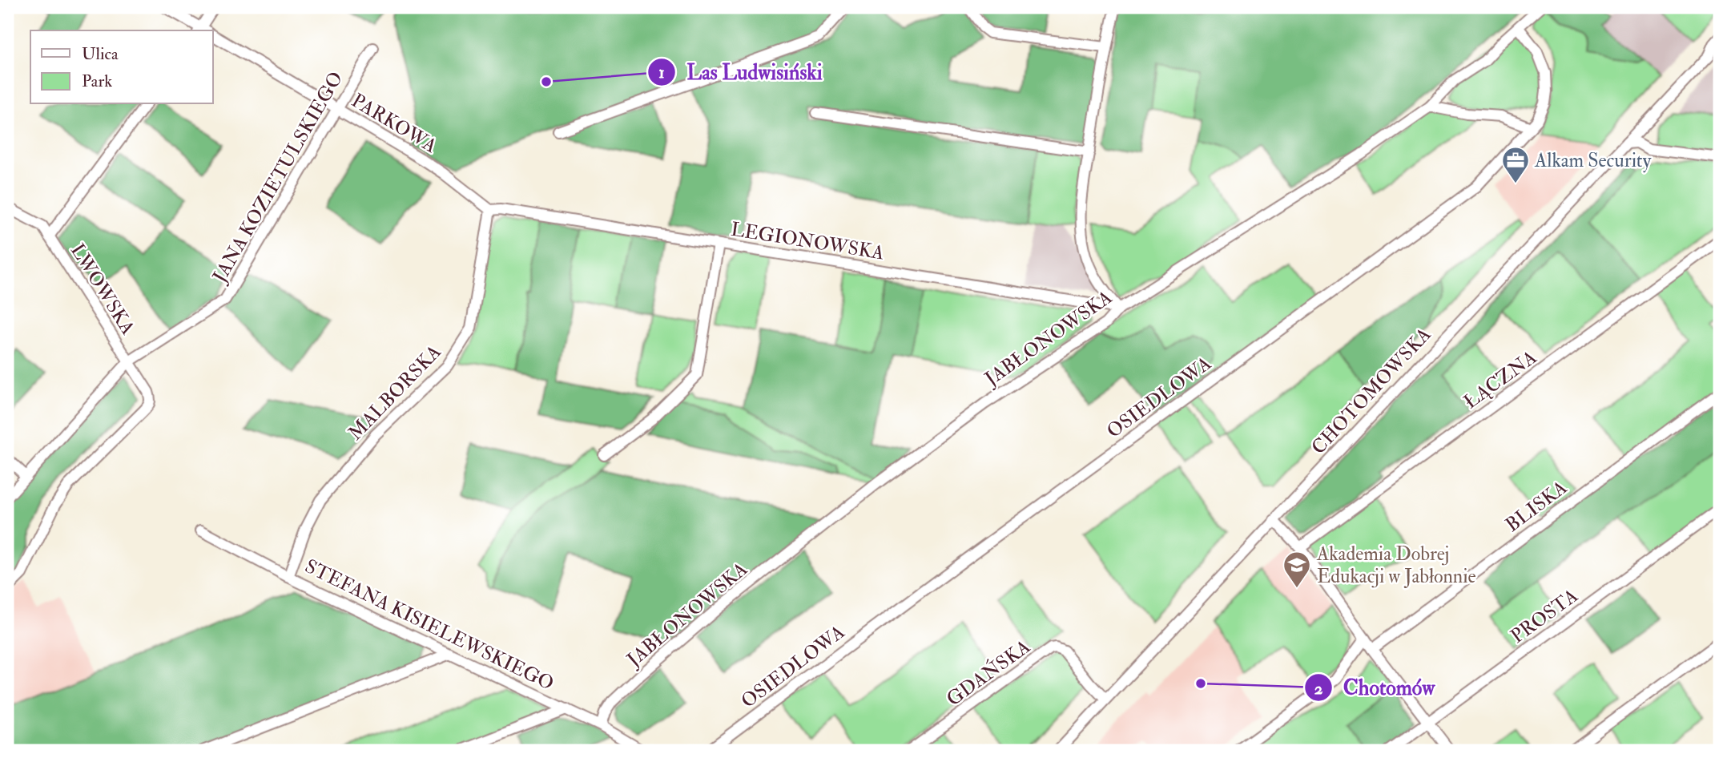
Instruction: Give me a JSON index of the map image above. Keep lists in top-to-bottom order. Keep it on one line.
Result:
{"streets":{"street":["PARKOWA","JANA KOZIETULSKIEGO","LEGIONOWSKA","LWOWSKA","JABŁONOWSKA","ŁĄCZNA","CHOTOMOWSKA","MALBORSKA","OSIEDLOWA","BLISKA","PROSTA","STEFANA KISIELEWSKIEGO","GDAŃSKA"]},"crossings":[["PARKOWA","JANA KOZIETULSKIEGO"],["PARKOWA","LEGIONOWSKA"],["PARKOWA","MALBORSKA"],["JANA KOZIETULSKIEGO","LWOWSKA"],["LEGIONOWSKA","JABŁONOWSKA"],["LEGIONOWSKA","MALBORSKA"],["JABŁONOWSKA","OSIEDLOWA"],["JABŁONOWSKA","STEFANA KISIELEWSKIEGO"],["CHOTOMOWSKA","GDAŃSKA"],["MALBORSKA","STEFANA KISIELEWSKIEGO"]],"places":{"other":["Las Ludwisiński","Chotomów"],"office":["Alkam Security"],"school or university":["Akademia Dobrej Edukacji w Jabłonnie"]},"legend":["Ulica","Park"]}
